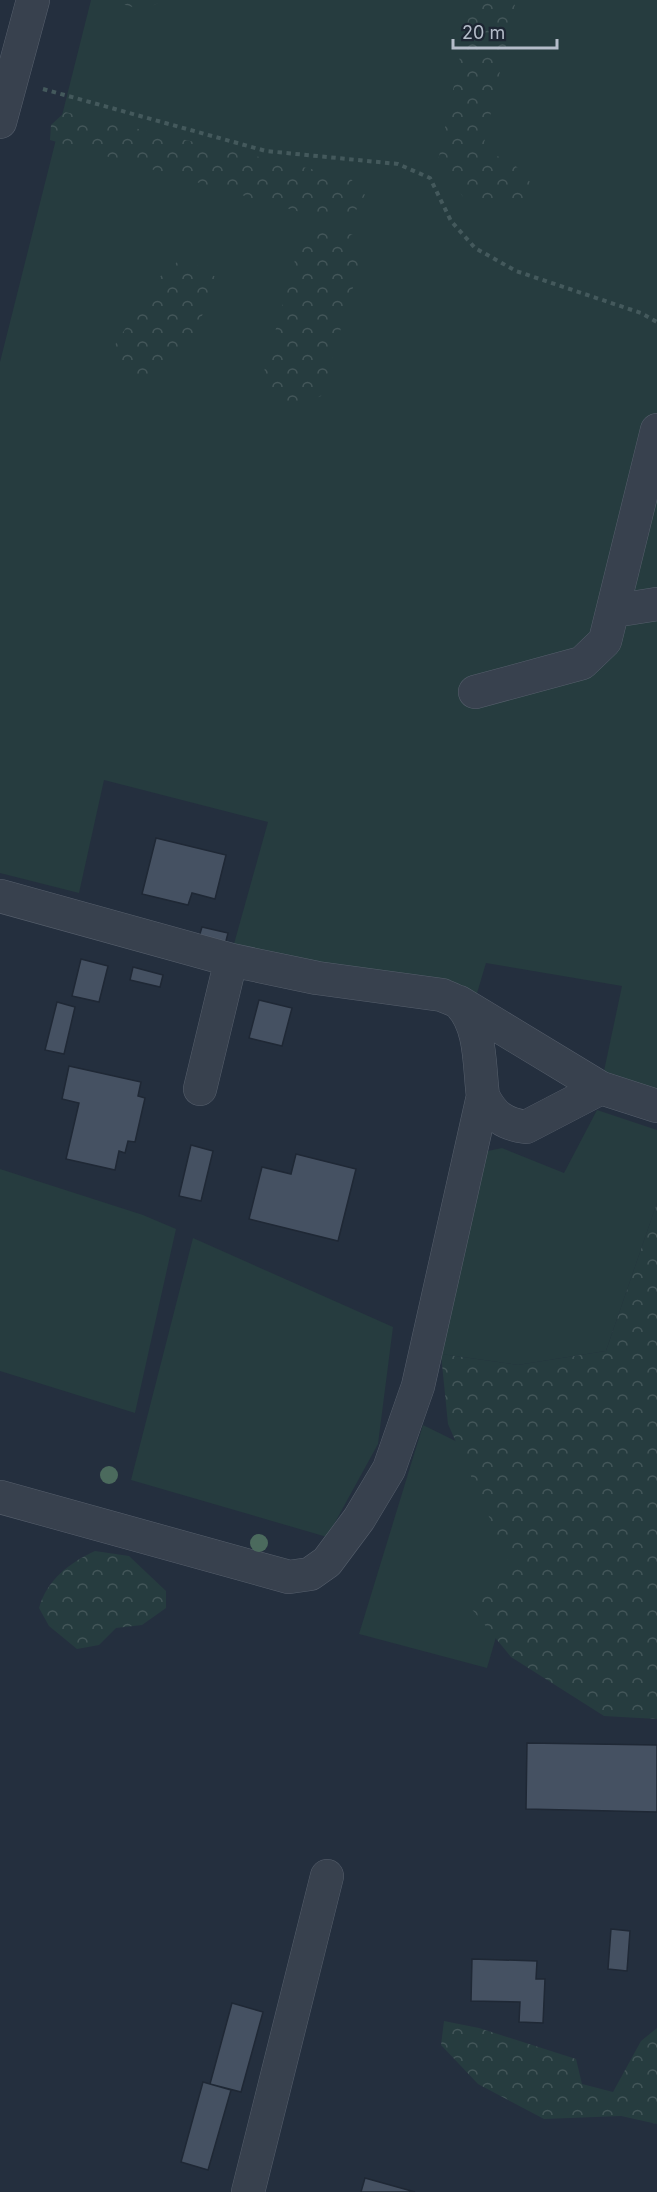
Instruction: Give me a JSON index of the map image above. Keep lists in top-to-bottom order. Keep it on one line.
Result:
{"scale_bar":"20 m"}
